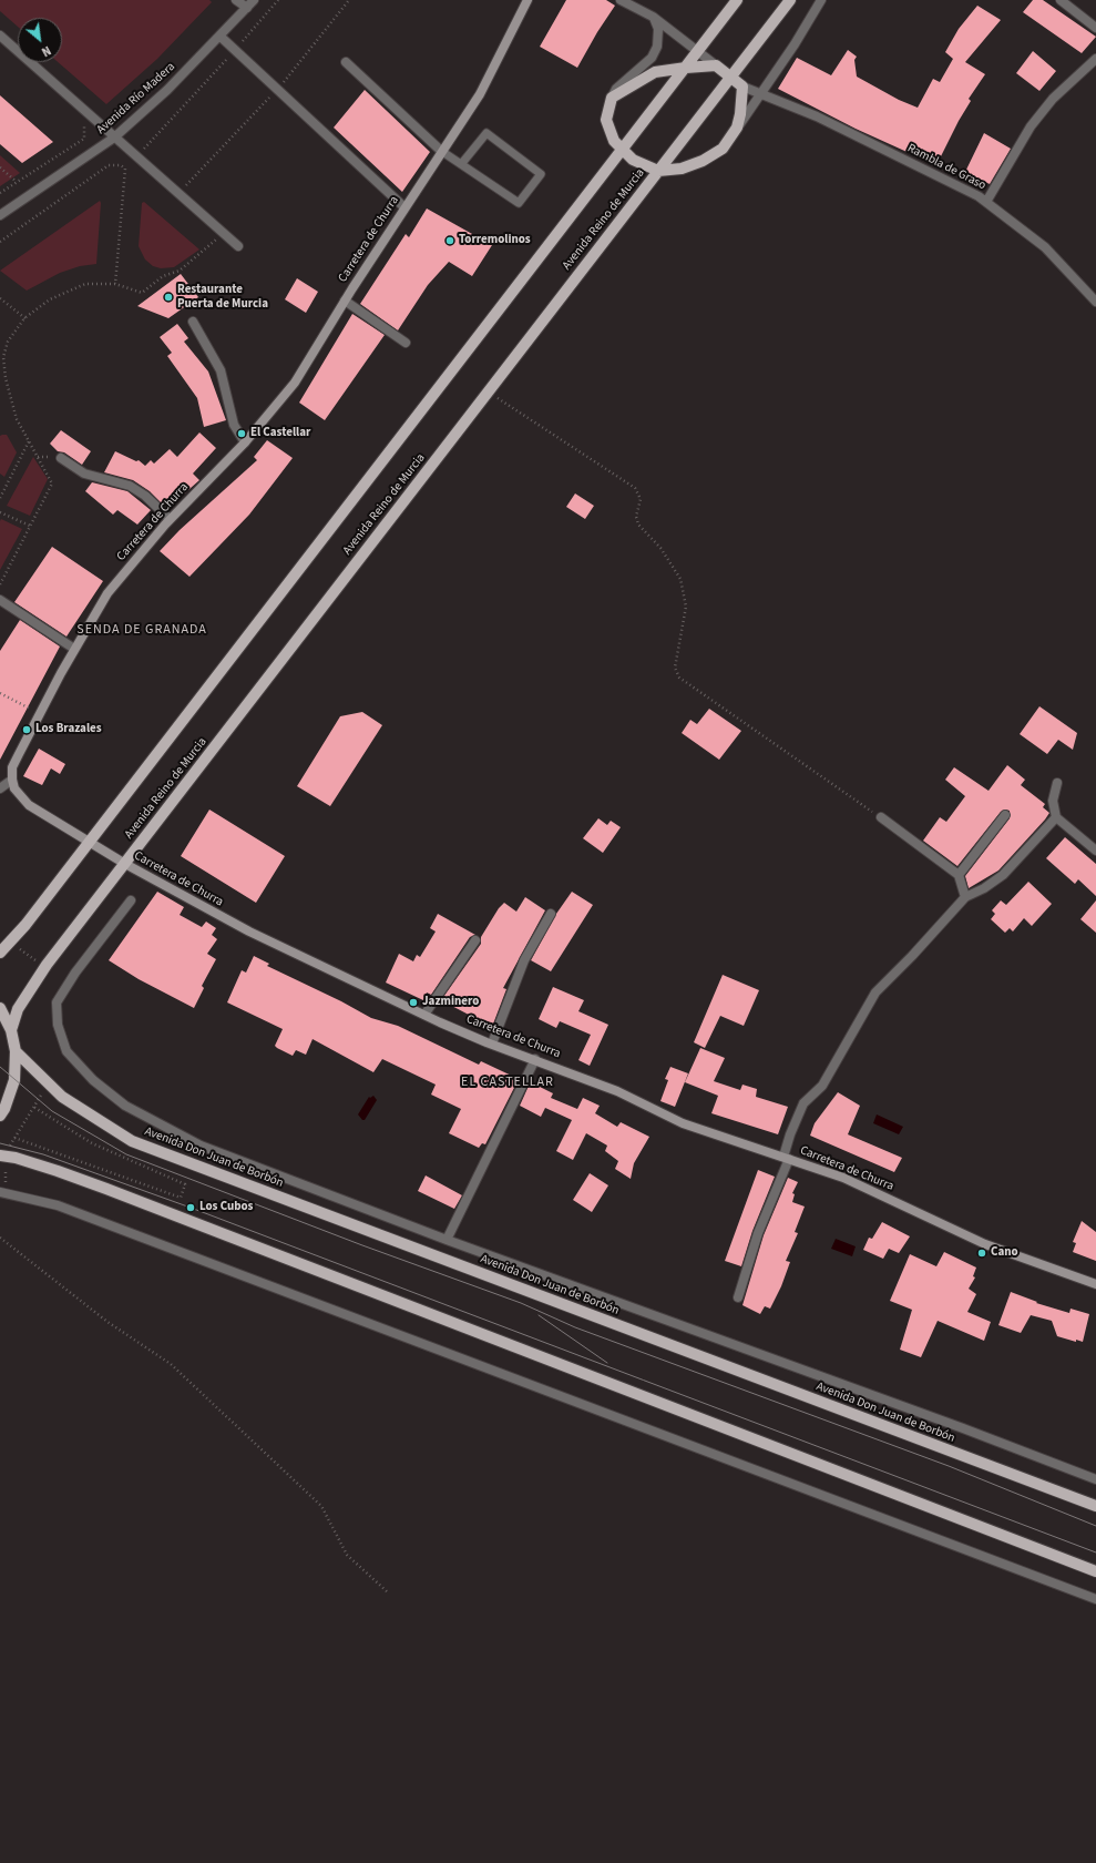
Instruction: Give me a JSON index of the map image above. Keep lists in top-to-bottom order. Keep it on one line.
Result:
{"streets":{"main road":["Avenida Reino de Murcia","Avenida Don Juan de Borbón"],"street":["Avenida Río Madera","Rambla de Graso","Carretera de Churra"]},"crossings":[["Avenida Reino de Murcia","Carretera de Churra"]],"districts":["SENDA DE GRANADA","EL CASTELLAR"],"places":["Torremolinos","Restaurante Puerta de Murcia","El Castellar","Los Brazales","Jazminero","Los Cubos","Cano"],"north":"bottom right"}
